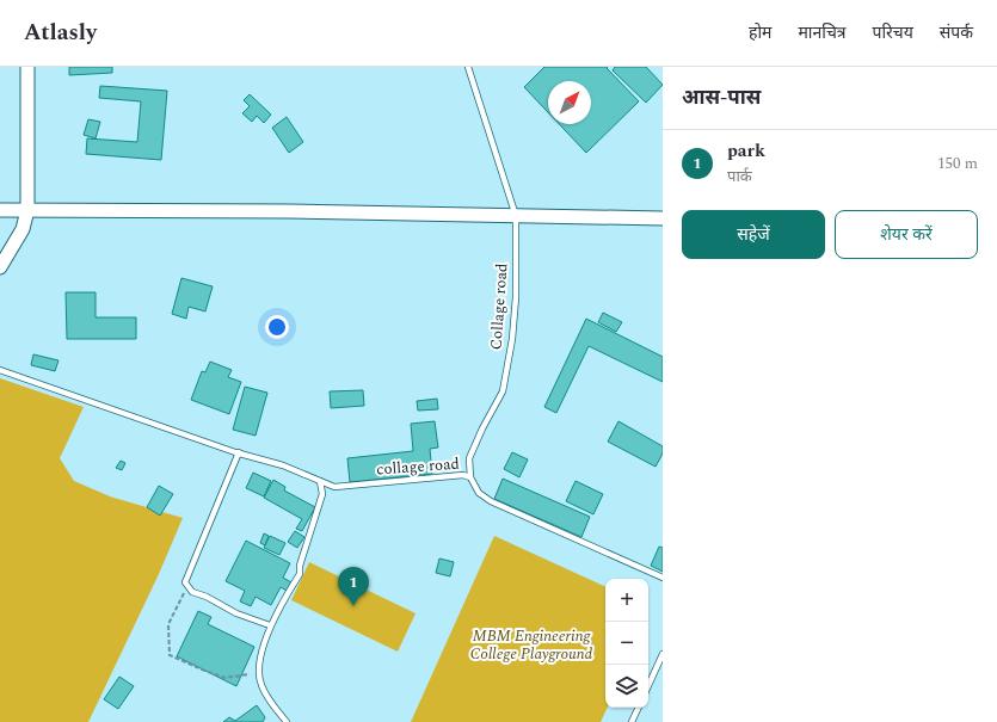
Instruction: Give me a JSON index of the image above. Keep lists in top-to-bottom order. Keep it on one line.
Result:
{"streets":{"lane":["Collage road","collage road"]},"crossings":[["Collage road","collage road"]],"parks":["MBM Engineering College Playground"],"north":"top right","page":{"header":"Atlasly","nav":["होम","मानचित्र","परिचय","संपर्क"],"heading":"आस-पास","list":[{"mark":"1","name":"park","note":"पार्क","value":"150 m"}],"buttons":["सहेजें","शेयर करें"],"pins":"1","map_buttons":["+","−"]}}
